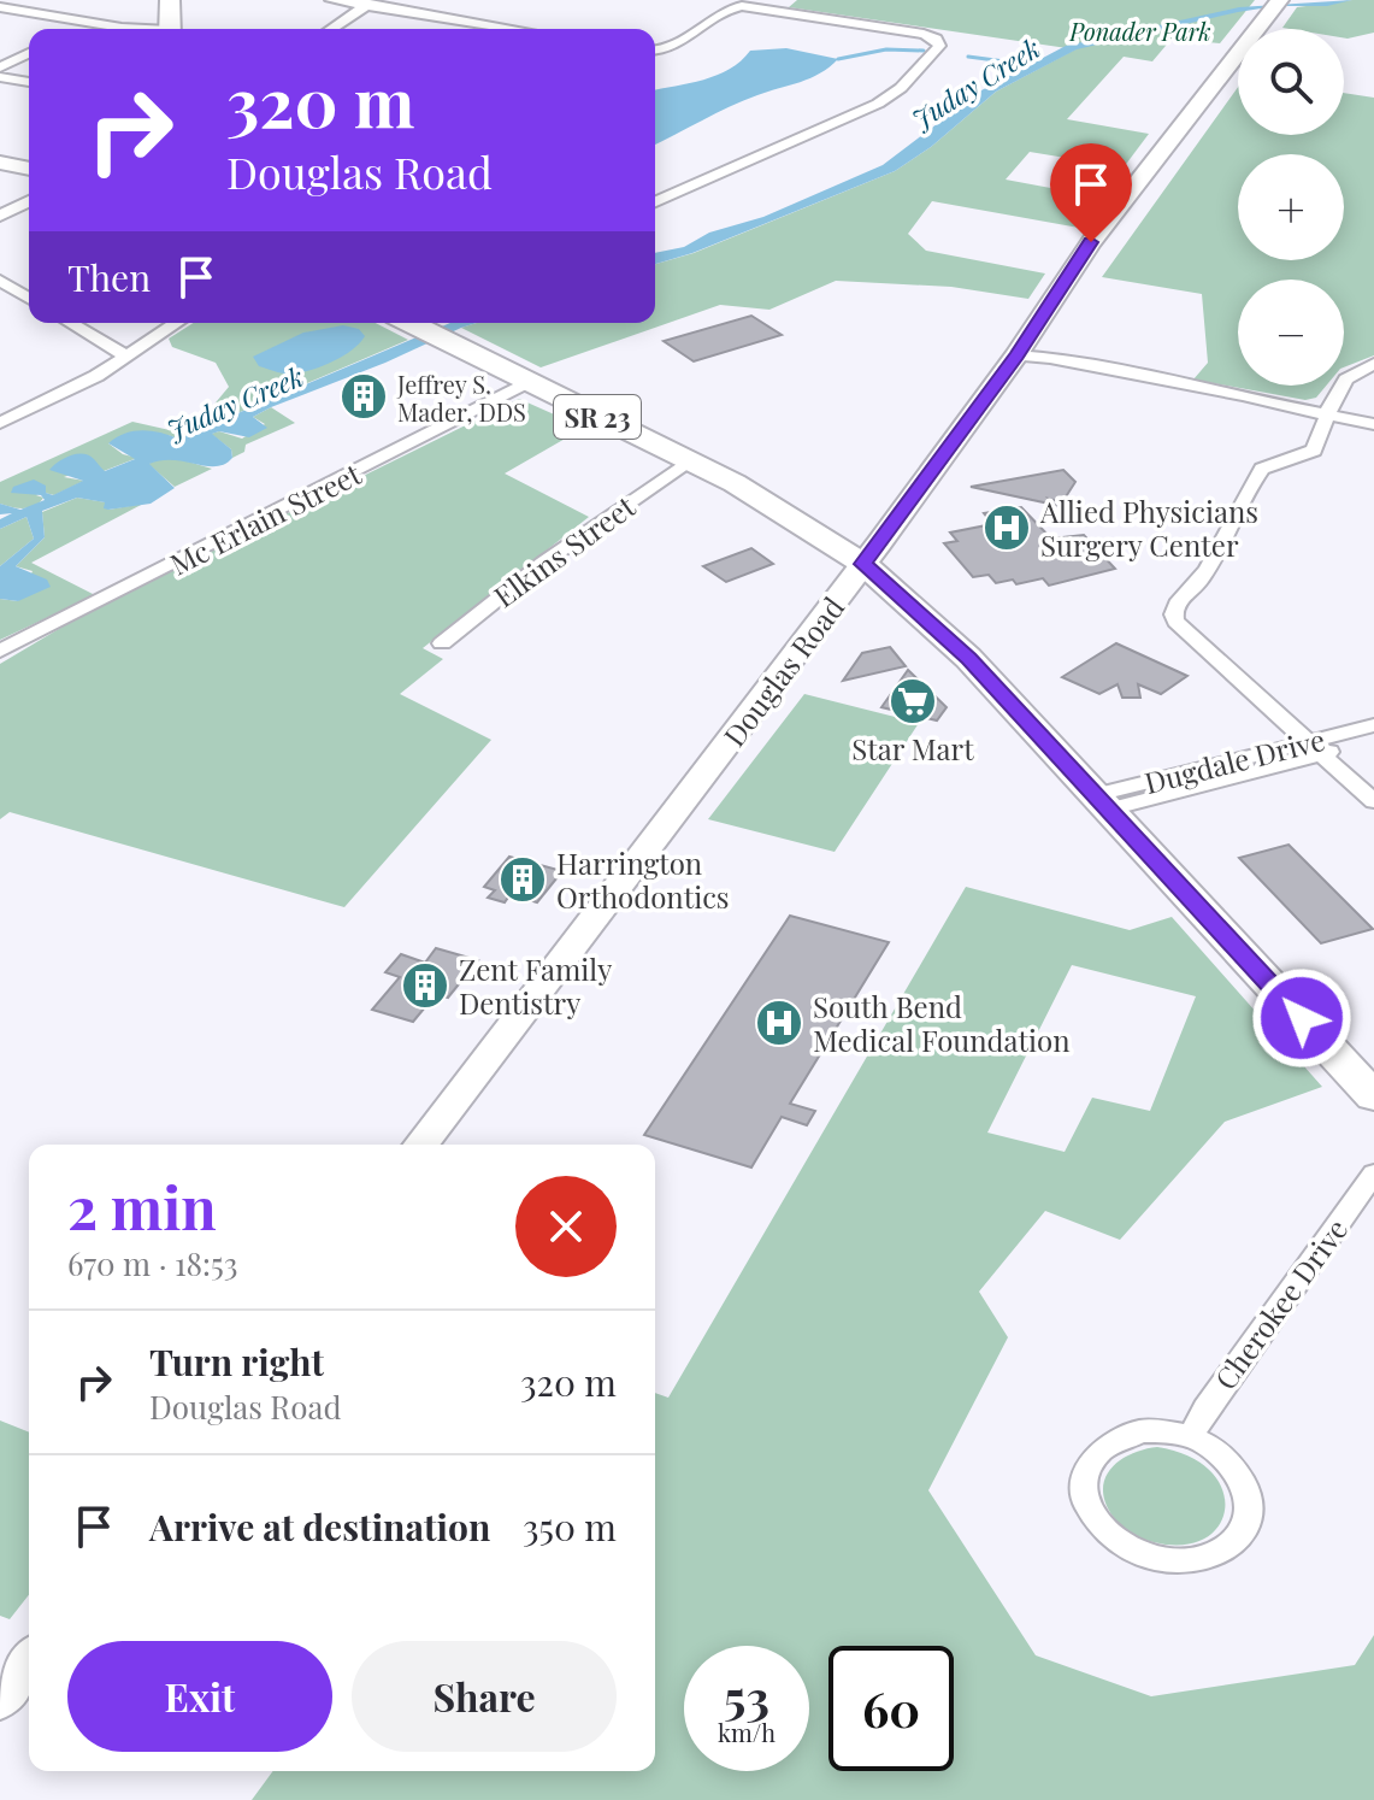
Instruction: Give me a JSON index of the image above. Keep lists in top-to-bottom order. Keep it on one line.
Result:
{"streets":{"main road":["SR 23"],"street":["Mc Erlain Street","Elkins Street","Douglas Road","Dugdale Drive","Cherokee Drive"]},"crossings":[["SR 23","Mc Erlain Street"],["SR 23","Elkins Street"],["SR 23","Douglas Road"],["SR 23","Dugdale Drive"]],"water":["Juday Creek"],"parks":["Ponader Park"],"places":{"building":["Jeffrey S. Mader, DDS","Harrington Orthodontics","Zent Family Dentistry"],"hospital":["Allied Physicians Surgery Center","South Bend Medical Foundation"],"supermarket":["Star Mart"]},"page":{"map_buttons":["+","−"],"turn":["320 m","Douglas Road"],"then":"Then","heading":["2 min","670 m · 18:53"],"list":[{"name":"Turn right","note":"Douglas Road","value":"320 m"},{"name":"Arrive at destination","value":"350 m"}],"buttons":["Exit","Share"],"speed":"53 km/h","limit":"60"}}
